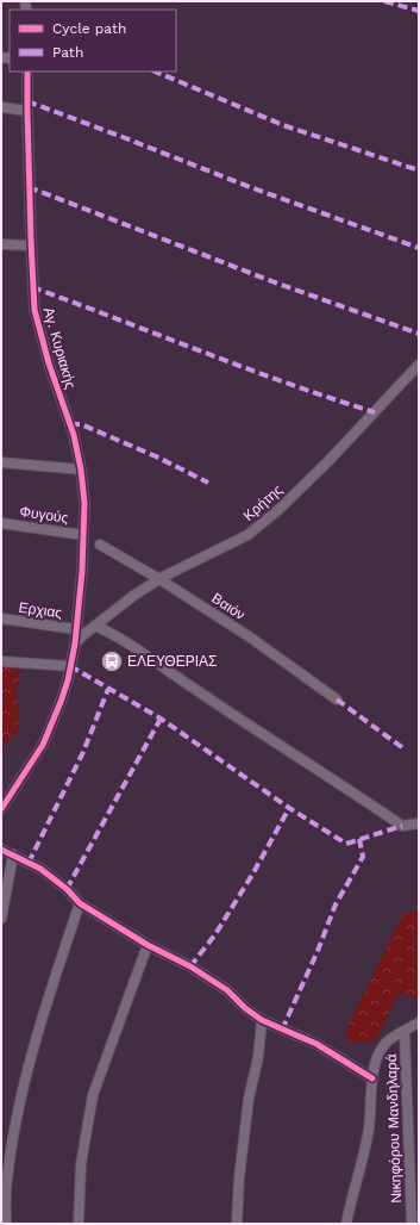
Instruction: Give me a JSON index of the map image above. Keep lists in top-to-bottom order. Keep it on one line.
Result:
{"streets":{"street":["Αγ. Κυριακής","Κρήτης","Φυγούς","Βαιόν","Ερχιας","Νικηφόρου Μανδηλαρά"]},"crossings":[["Αγ. Κυριακής","Κρήτης"],["Αγ. Κυριακής","Φυγούς"],["Αγ. Κυριακής","Ερχιας"],["Κρήτης","Βαιόν"]],"places":{"bus stop":["ΕΛΕΥΘΕΡΙΑΣ"]},"legend":["Cycle path","Path"]}
